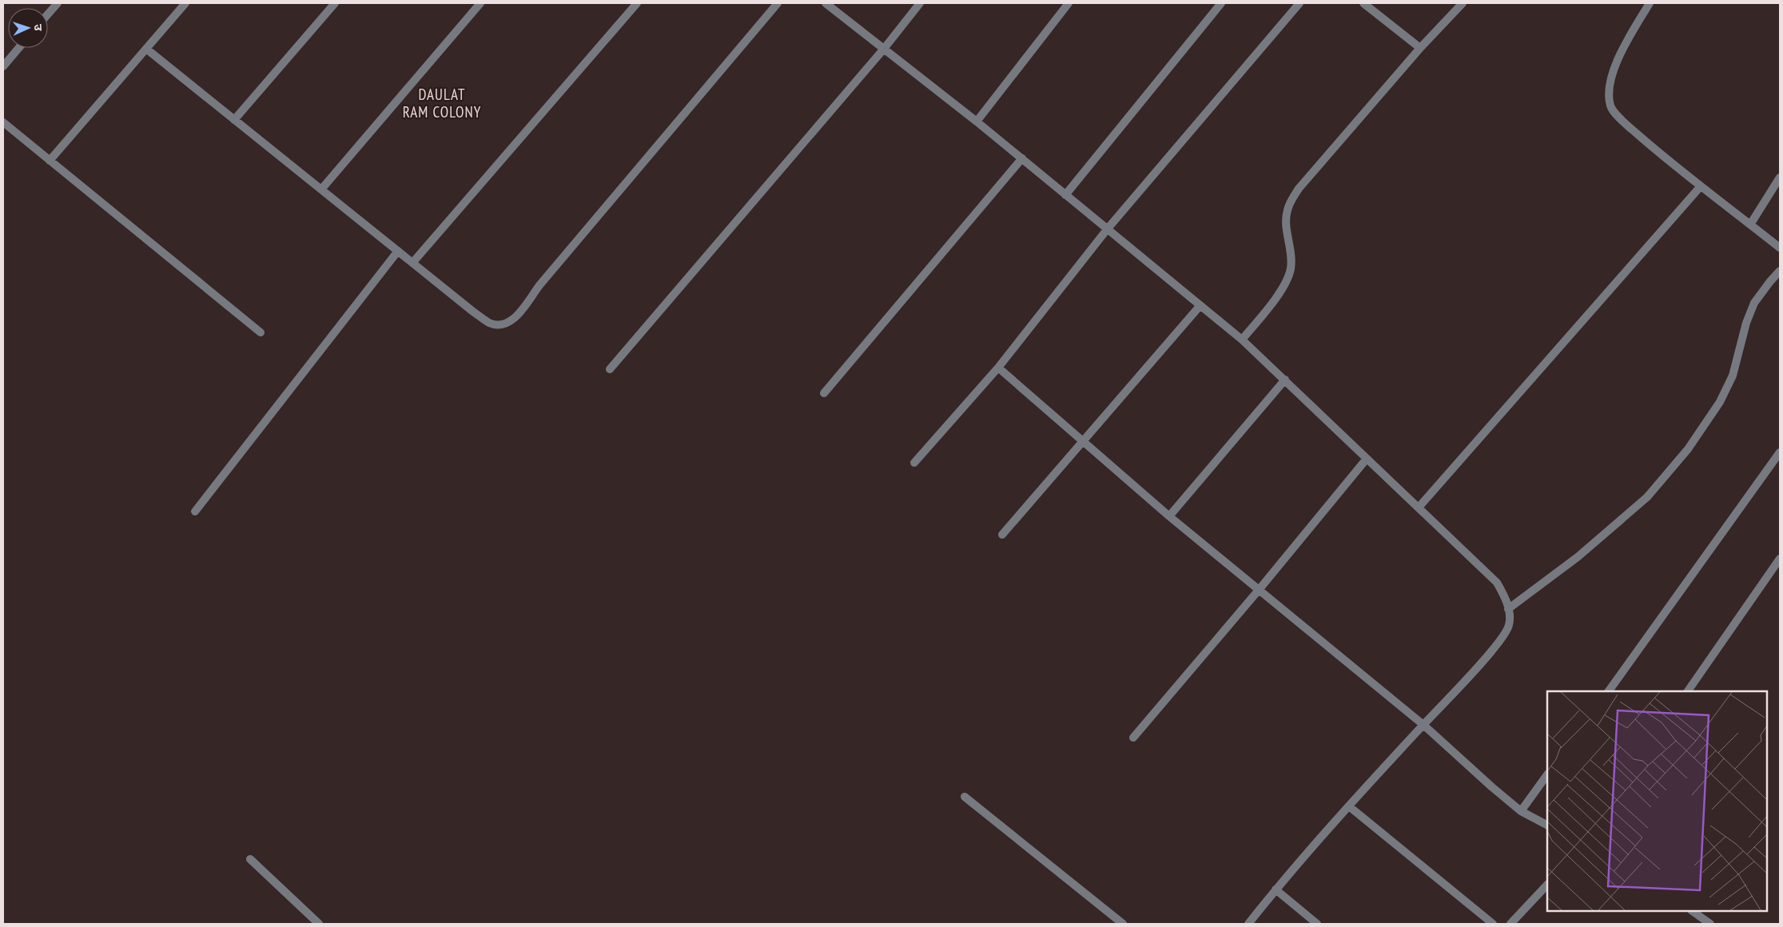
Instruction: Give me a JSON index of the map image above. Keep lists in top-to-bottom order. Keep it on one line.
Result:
{"districts":["DAULAT RAM COLONY"],"north":"right"}
